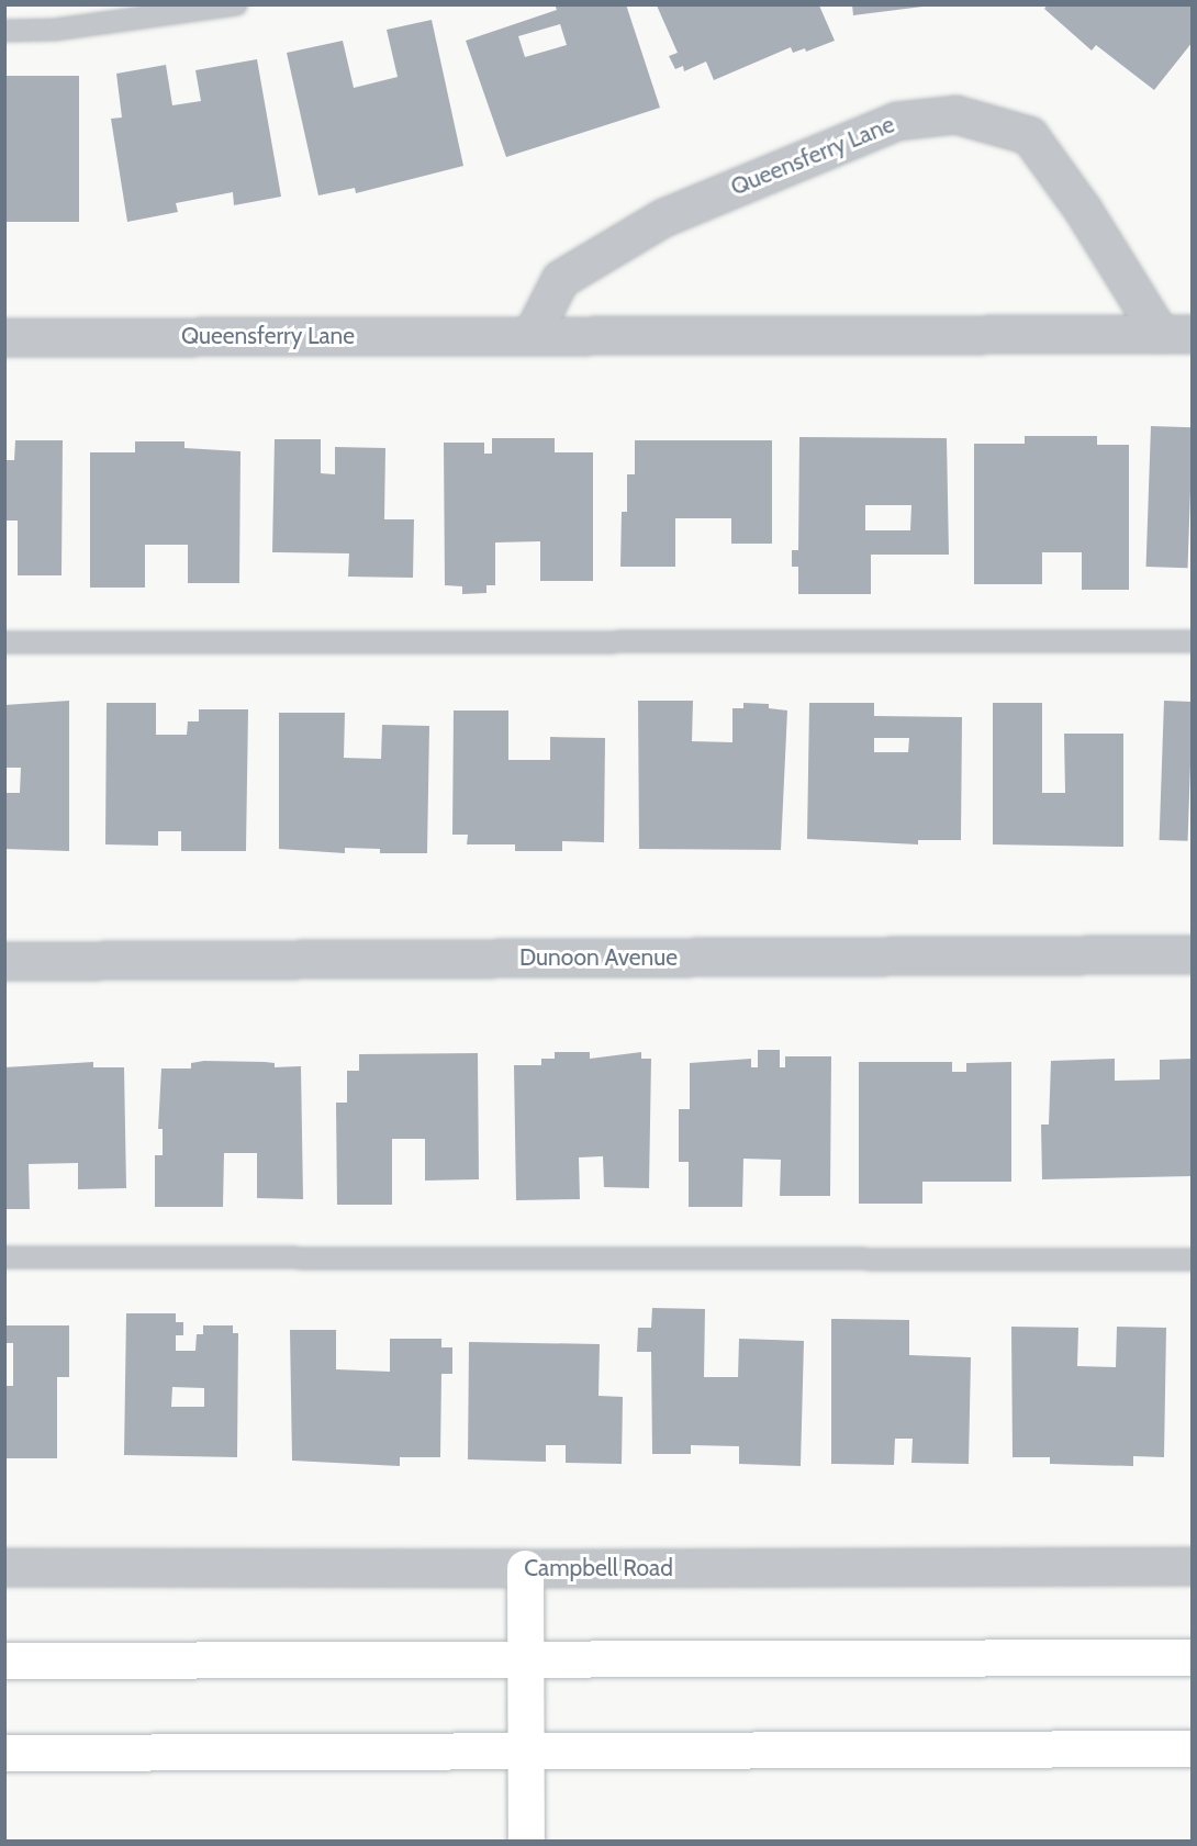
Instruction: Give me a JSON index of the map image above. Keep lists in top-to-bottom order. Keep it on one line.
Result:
{"streets":{"street":["Queensferry Lane","Dunoon Avenue","Campbell Road"]}}
